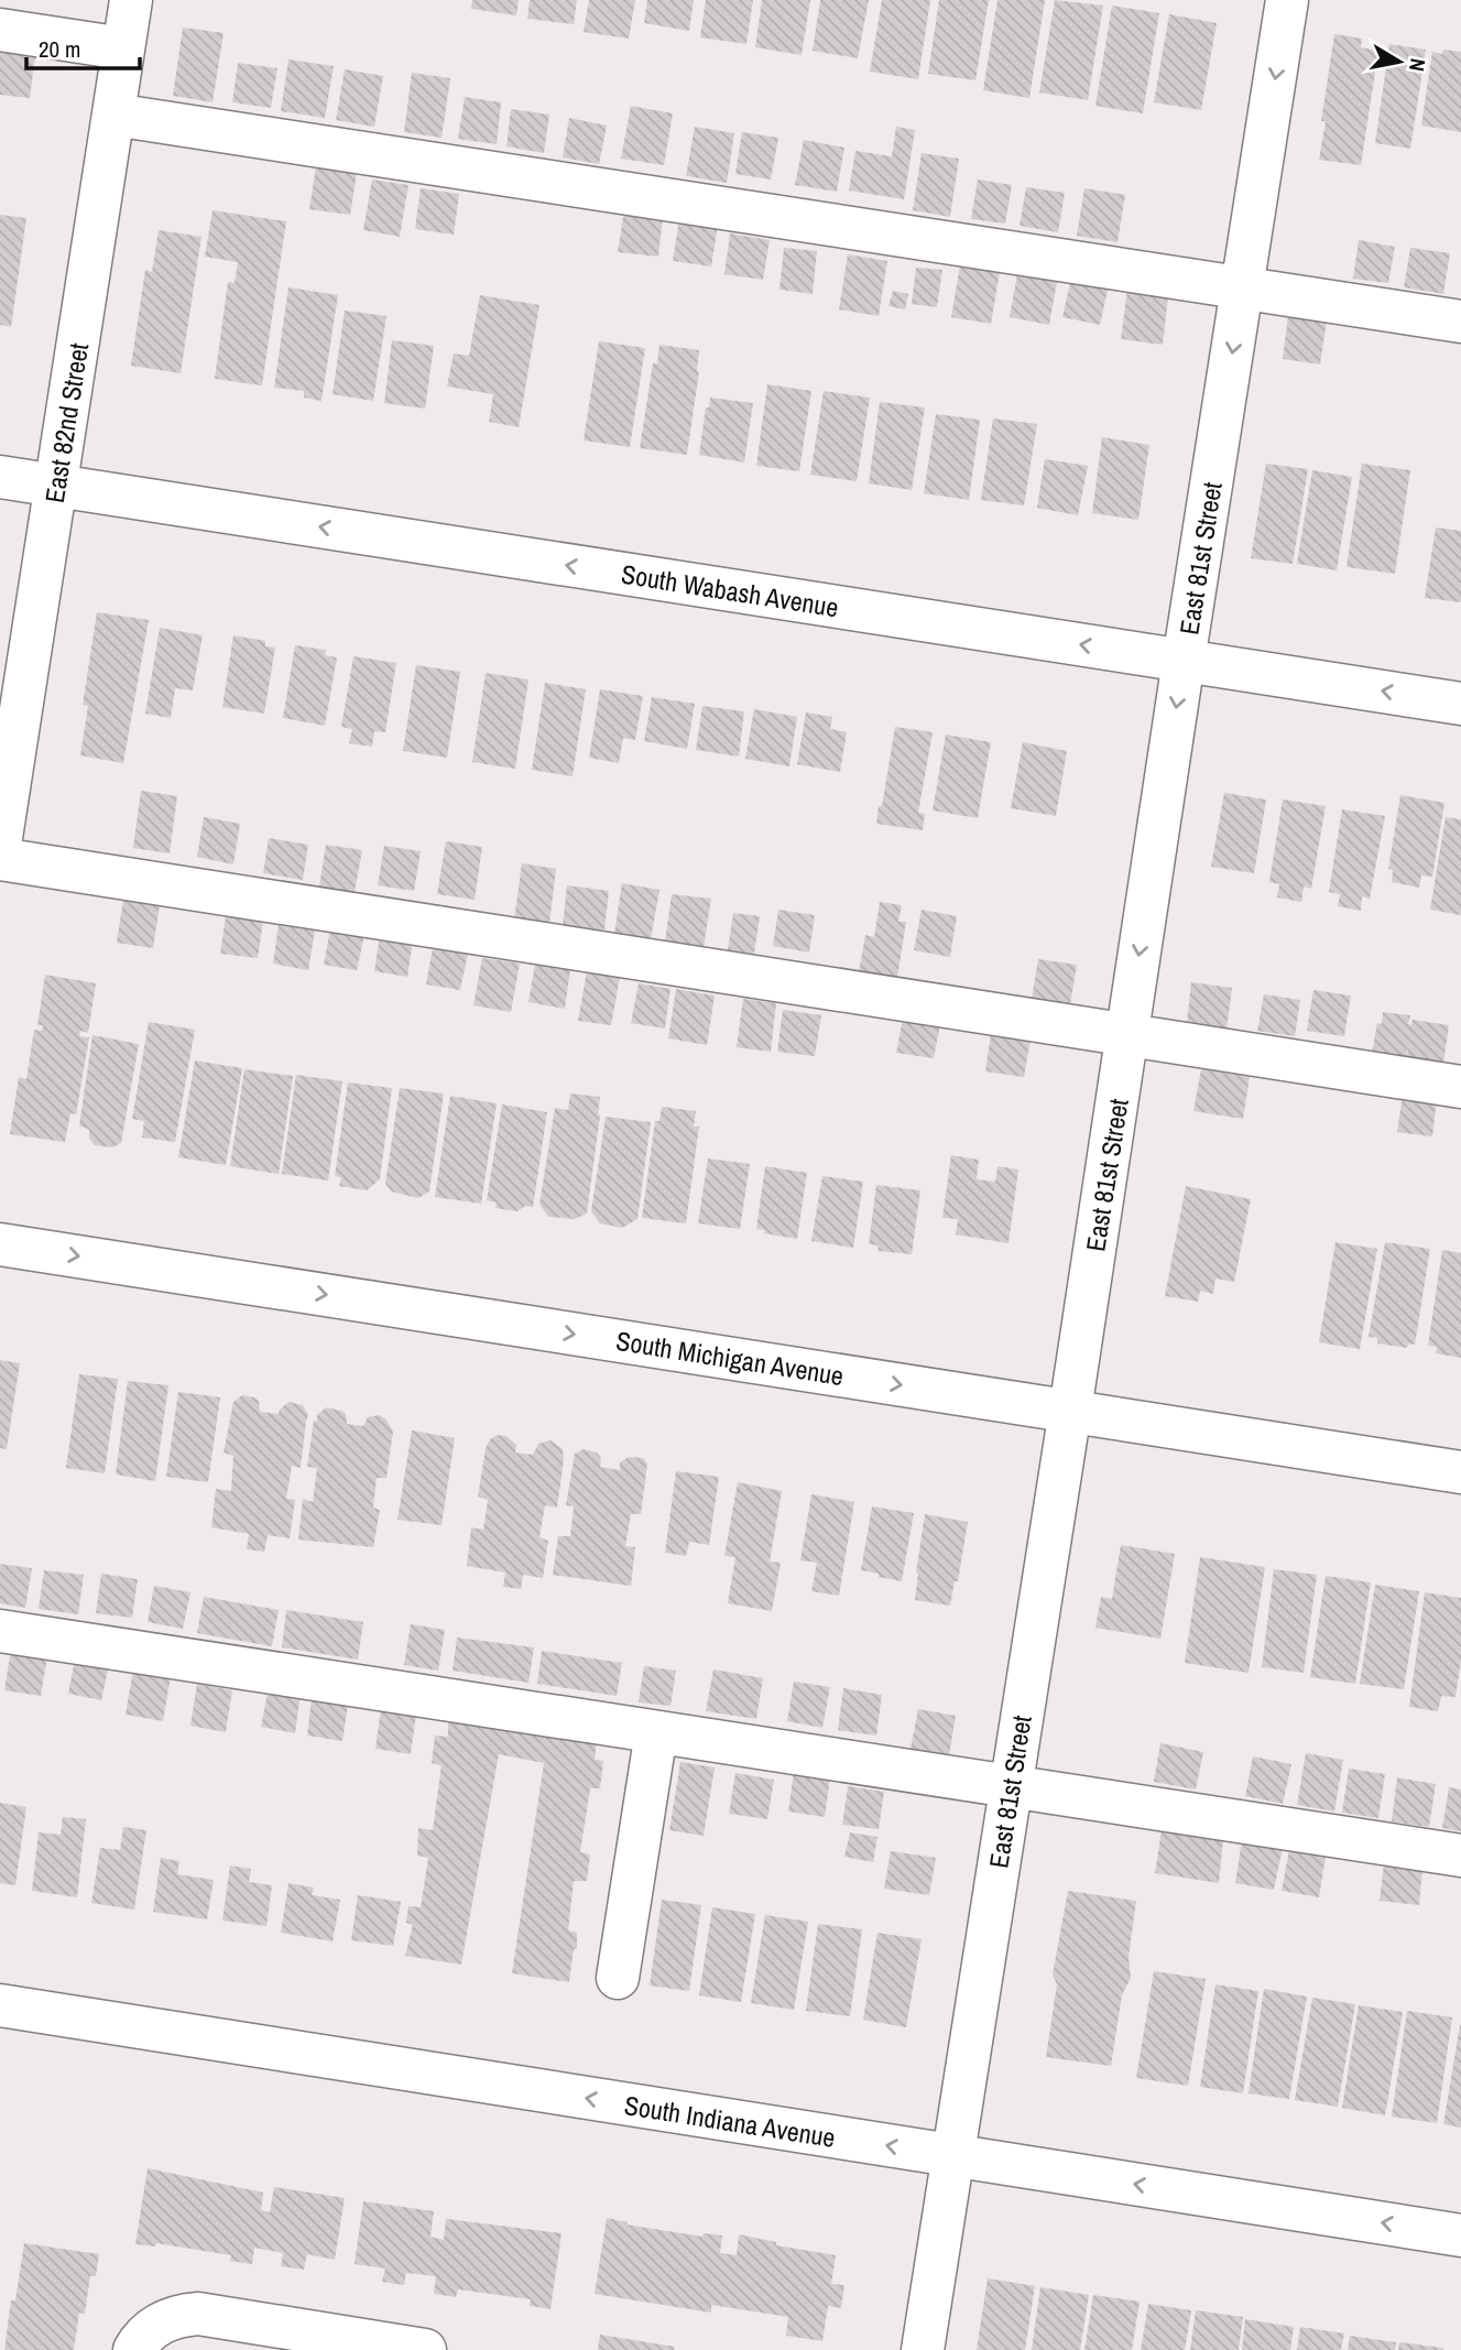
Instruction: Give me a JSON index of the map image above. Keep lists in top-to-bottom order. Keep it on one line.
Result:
{"streets":{"street":["East 82nd Street","East 81st Street","South Wabash Avenue","South Michigan Avenue","South Indiana Avenue"]},"crossings":[["East 82nd Street","South Wabash Avenue"],["East 81st Street","South Wabash Avenue"],["East 81st Street","South Michigan Avenue"],["East 81st Street","South Indiana Avenue"]],"one_way":["East 81st Street"],"scale_bar":"20 m","north":"right"}
